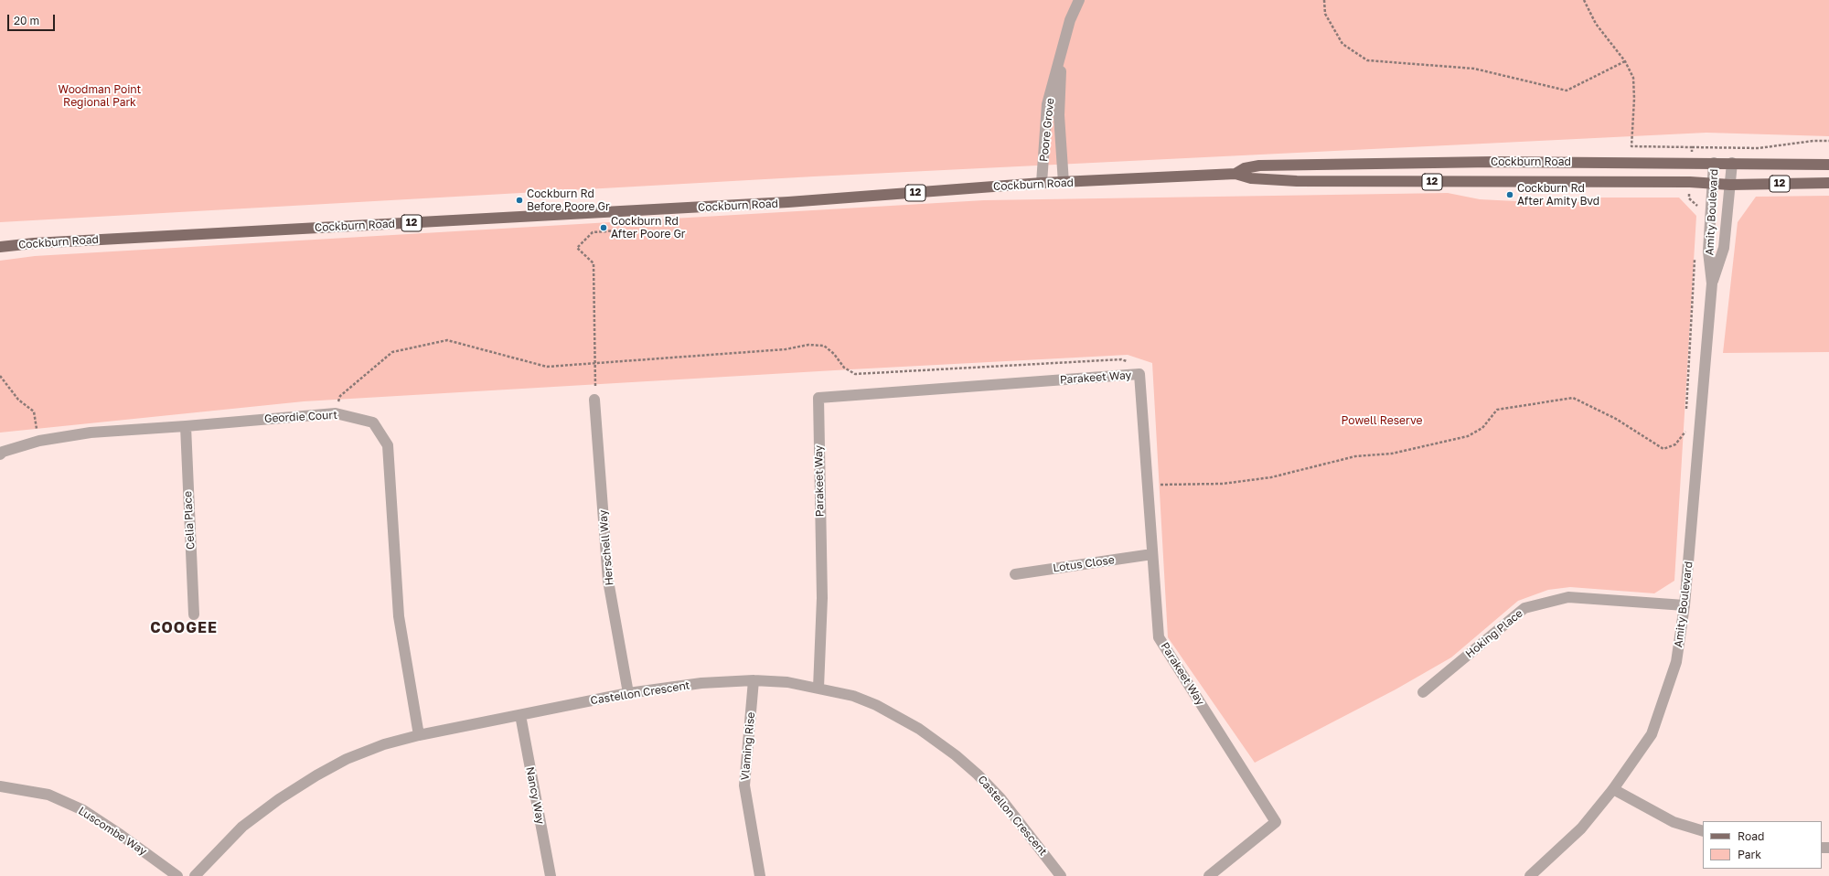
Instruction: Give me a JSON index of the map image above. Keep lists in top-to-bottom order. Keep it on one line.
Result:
{"streets":{"main road":["Cockburn Road","12"],"street":["Poore Grove","Amity Boulevard","Parakeet Way","Geordie Court","Celia Place","Herschell Way","Lotus Close","Hoking Place","Castellon Crescent","Vlaming Rise","Nancy Way","Luscombe Way"]},"crossings":[["Poore Grove","Cockburn Road"],["Cockburn Road","Amity Boulevard"],["Amity Boulevard","Hoking Place"],["Parakeet Way","Lotus Close"],["Parakeet Way","Castellon Crescent"],["Geordie Court","Celia Place"],["Geordie Court","Castellon Crescent"],["Herschell Way","Castellon Crescent"],["Castellon Crescent","Vlaming Rise"],["Castellon Crescent","Nancy Way"]],"districts":["COOGEE"],"parks":["Woodman Point Regional Park","Powell Reserve"],"places":["Cockburn Rd After Amity Bvd","Cockburn Rd Before Poore Gr","Cockburn Rd After Poore Gr"],"legend":["Road","Park"],"scale_bar":"20 m"}
